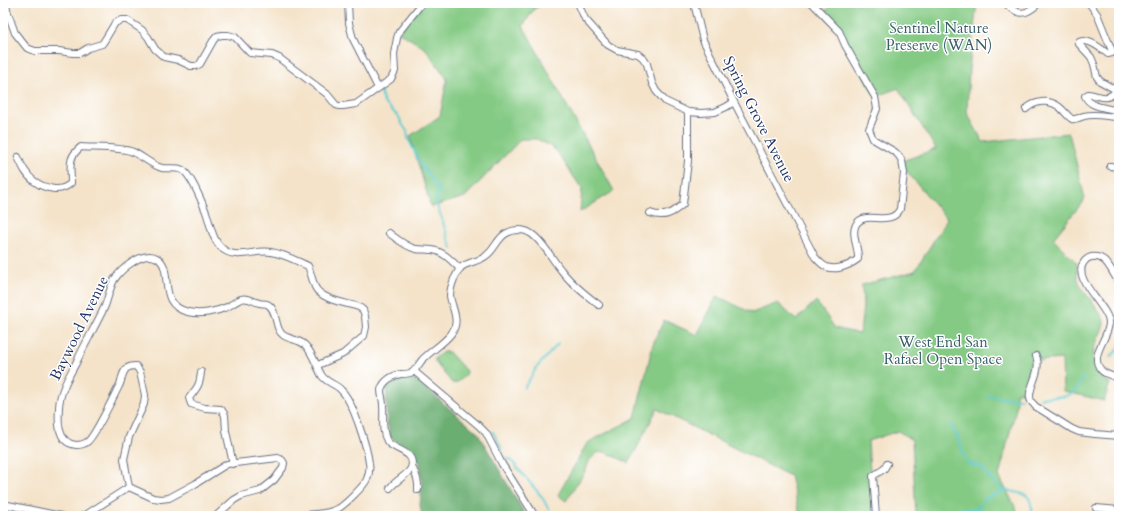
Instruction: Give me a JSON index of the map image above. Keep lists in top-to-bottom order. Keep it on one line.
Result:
{"streets":{"street":["Spring Grove Avenue","Baywood Avenue"]},"parks":["Sentinel Nature Preserve (WAN)","West End San Rafael Open Space"]}
